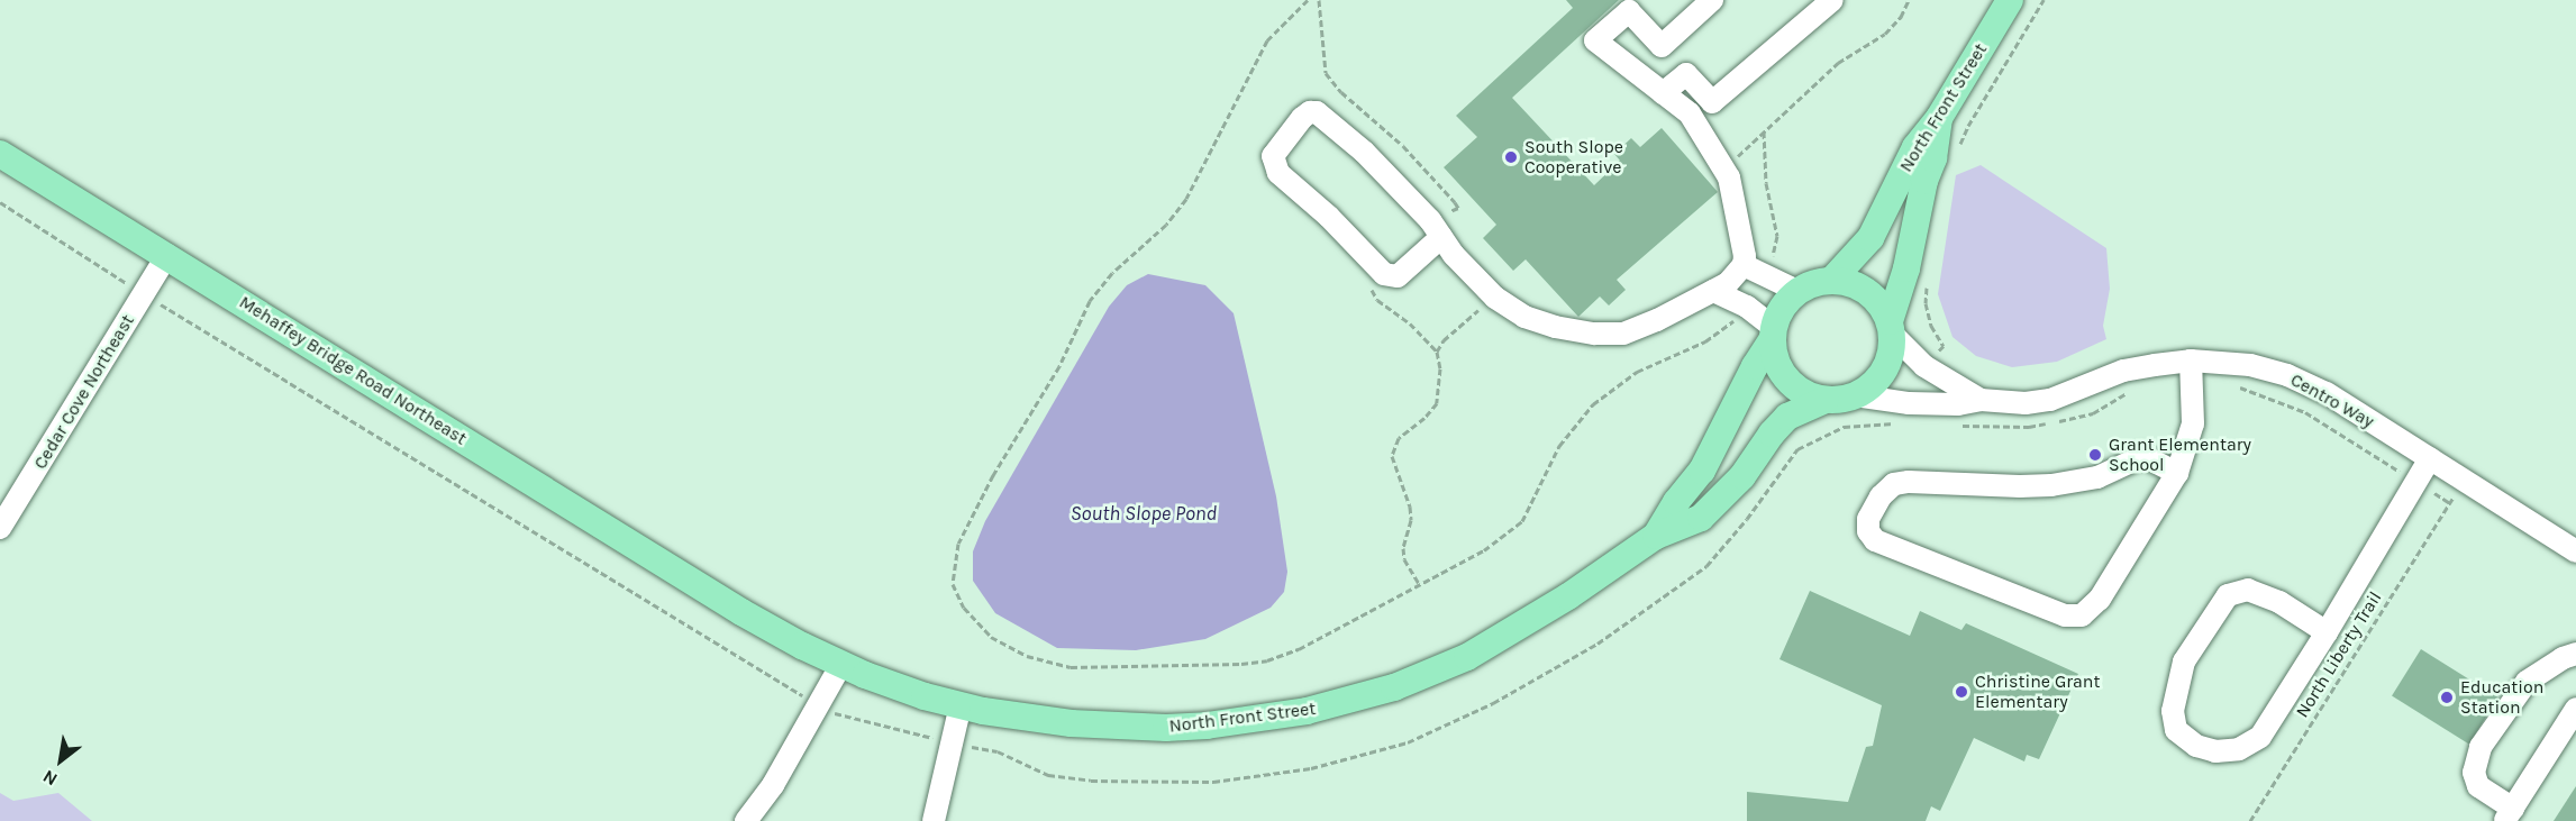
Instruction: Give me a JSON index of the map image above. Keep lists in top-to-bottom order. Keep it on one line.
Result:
{"streets":{"main road":["North Front Street","Mehaffey Bridge Road Northeast"],"street":["Cedar Cove Northeast","Centro Way"],"path":["North Liberty Trail"]},"crossings":[["North Front Street","Mehaffey Bridge Road Northeast"],["North Front Street","Centro Way"],["Mehaffey Bridge Road Northeast","Cedar Cove Northeast"]],"water":["South Slope Pond"],"places":["South Slope Cooperative","Grant Elementary School","Christine Grant Elementary","Education Station"],"north":"bottom left"}
